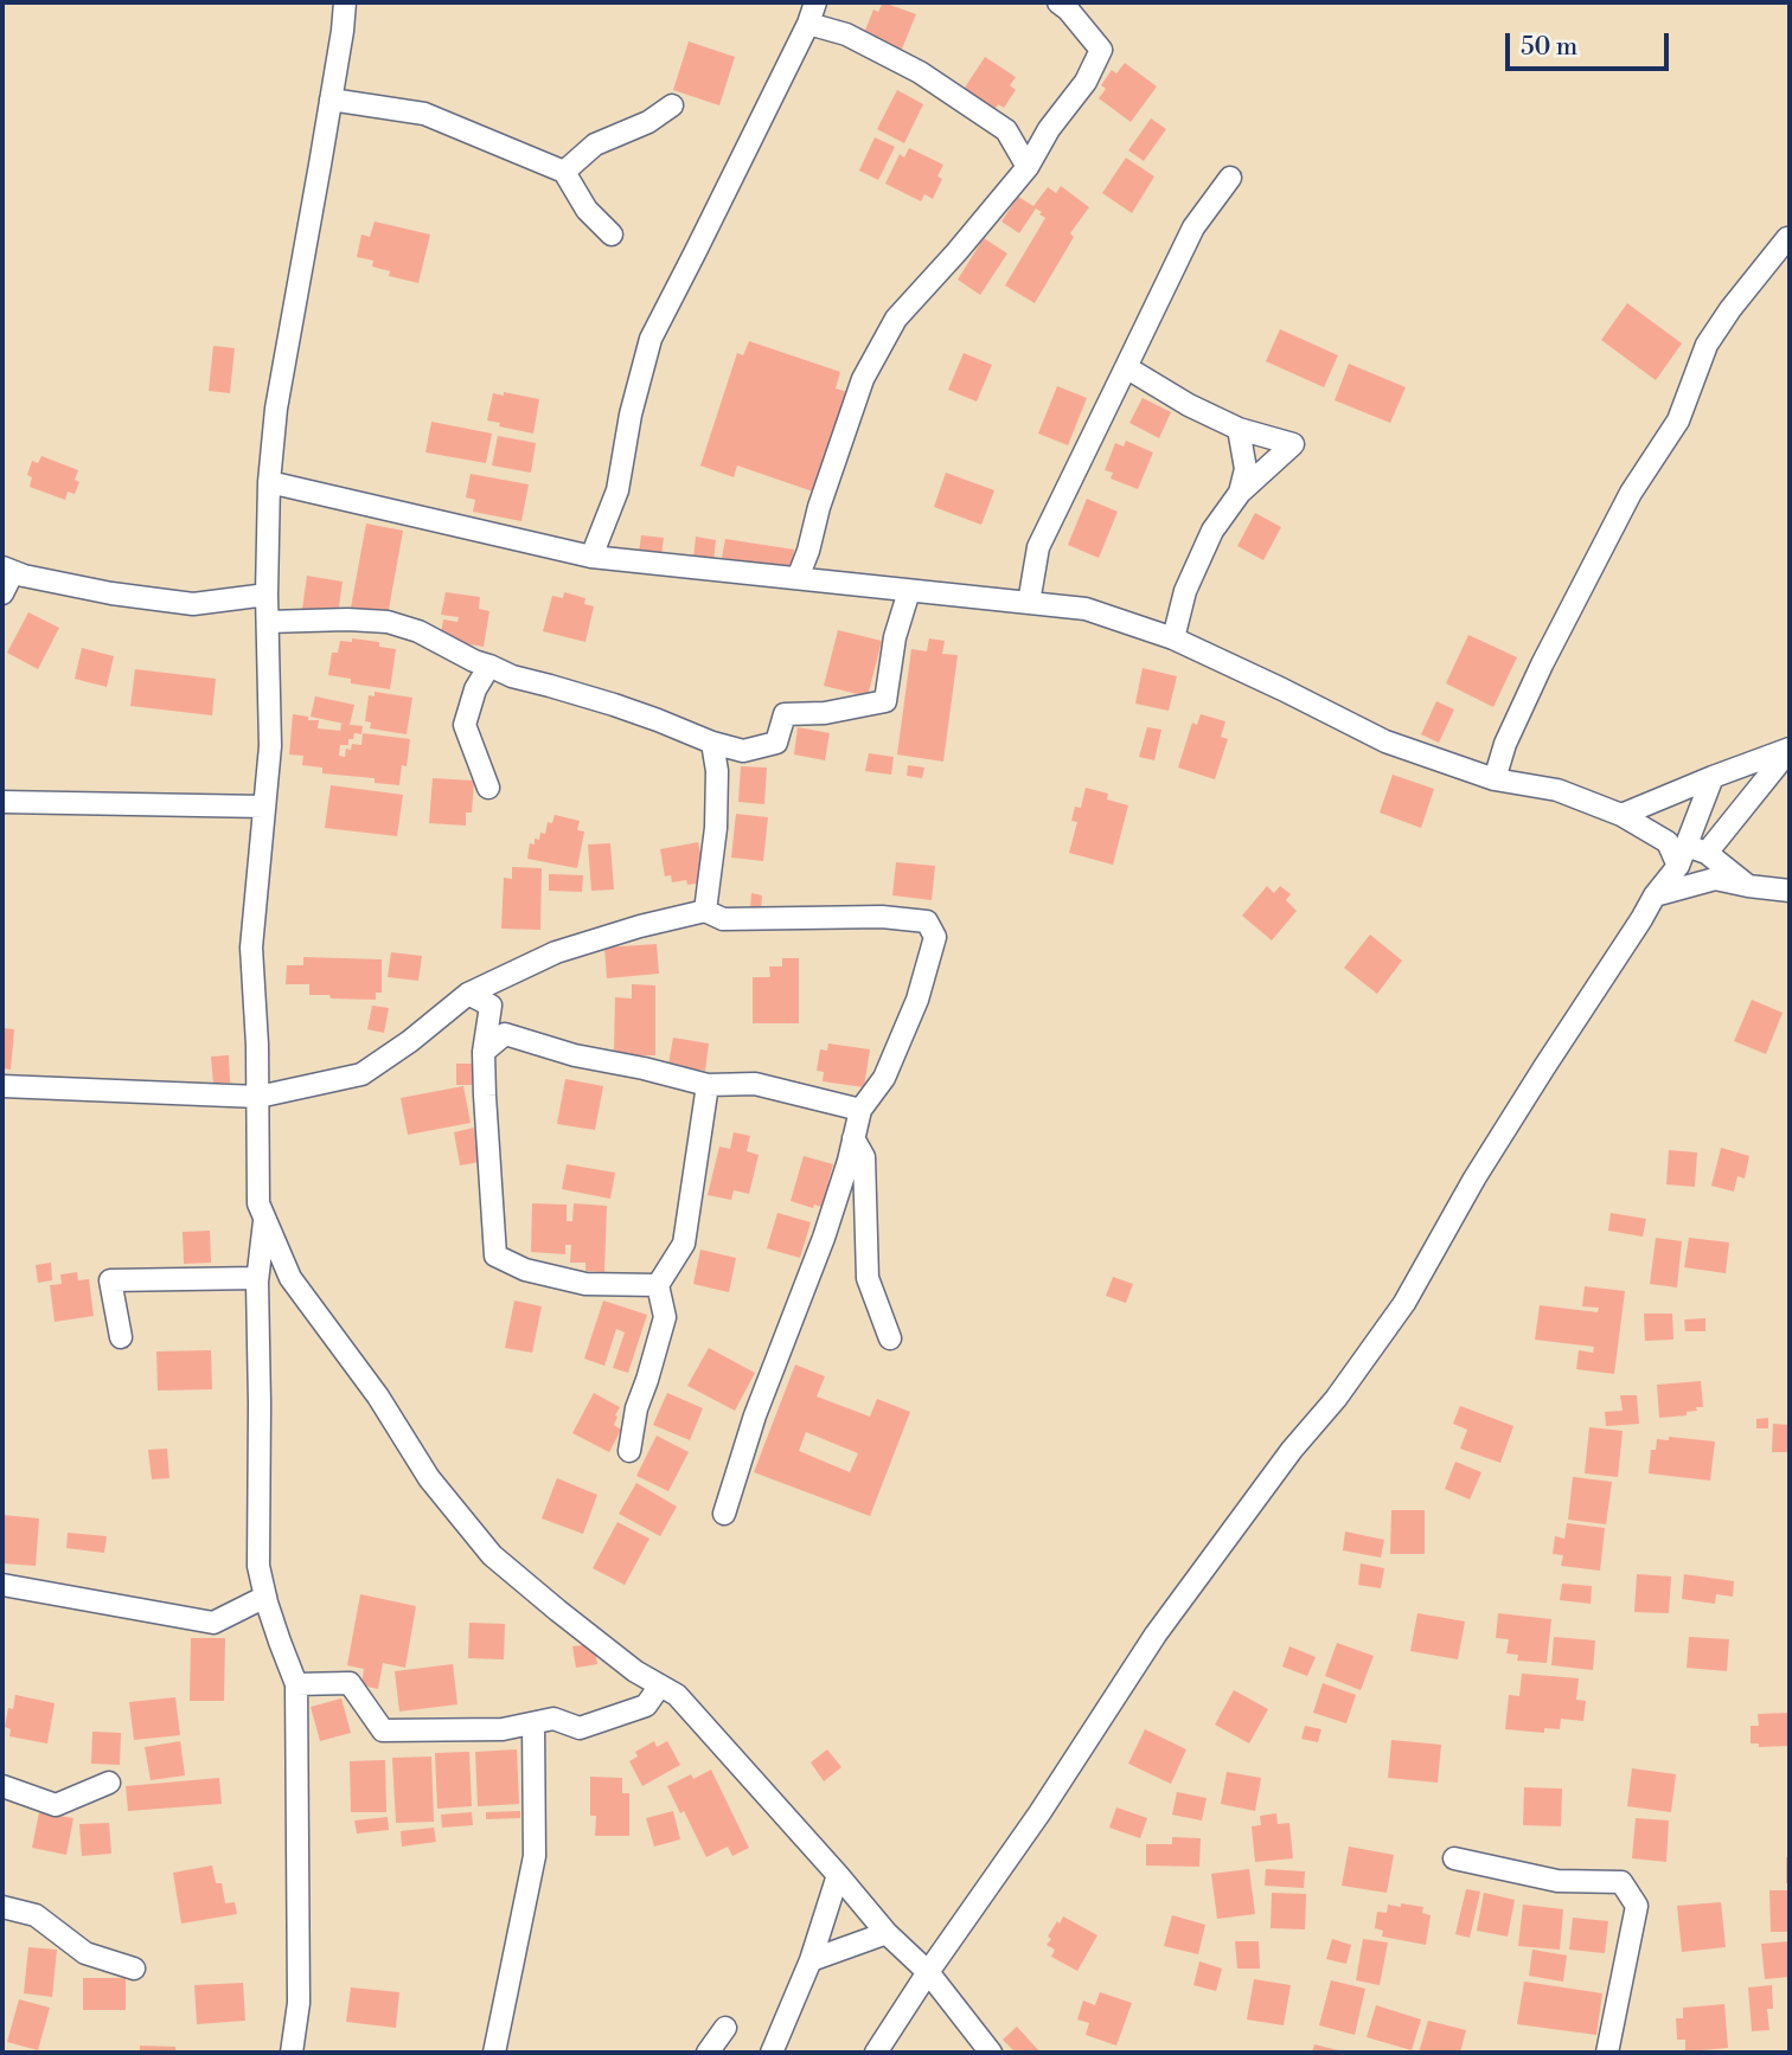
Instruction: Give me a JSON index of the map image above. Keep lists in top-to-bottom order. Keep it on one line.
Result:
{"scale_bar":"50 m"}
